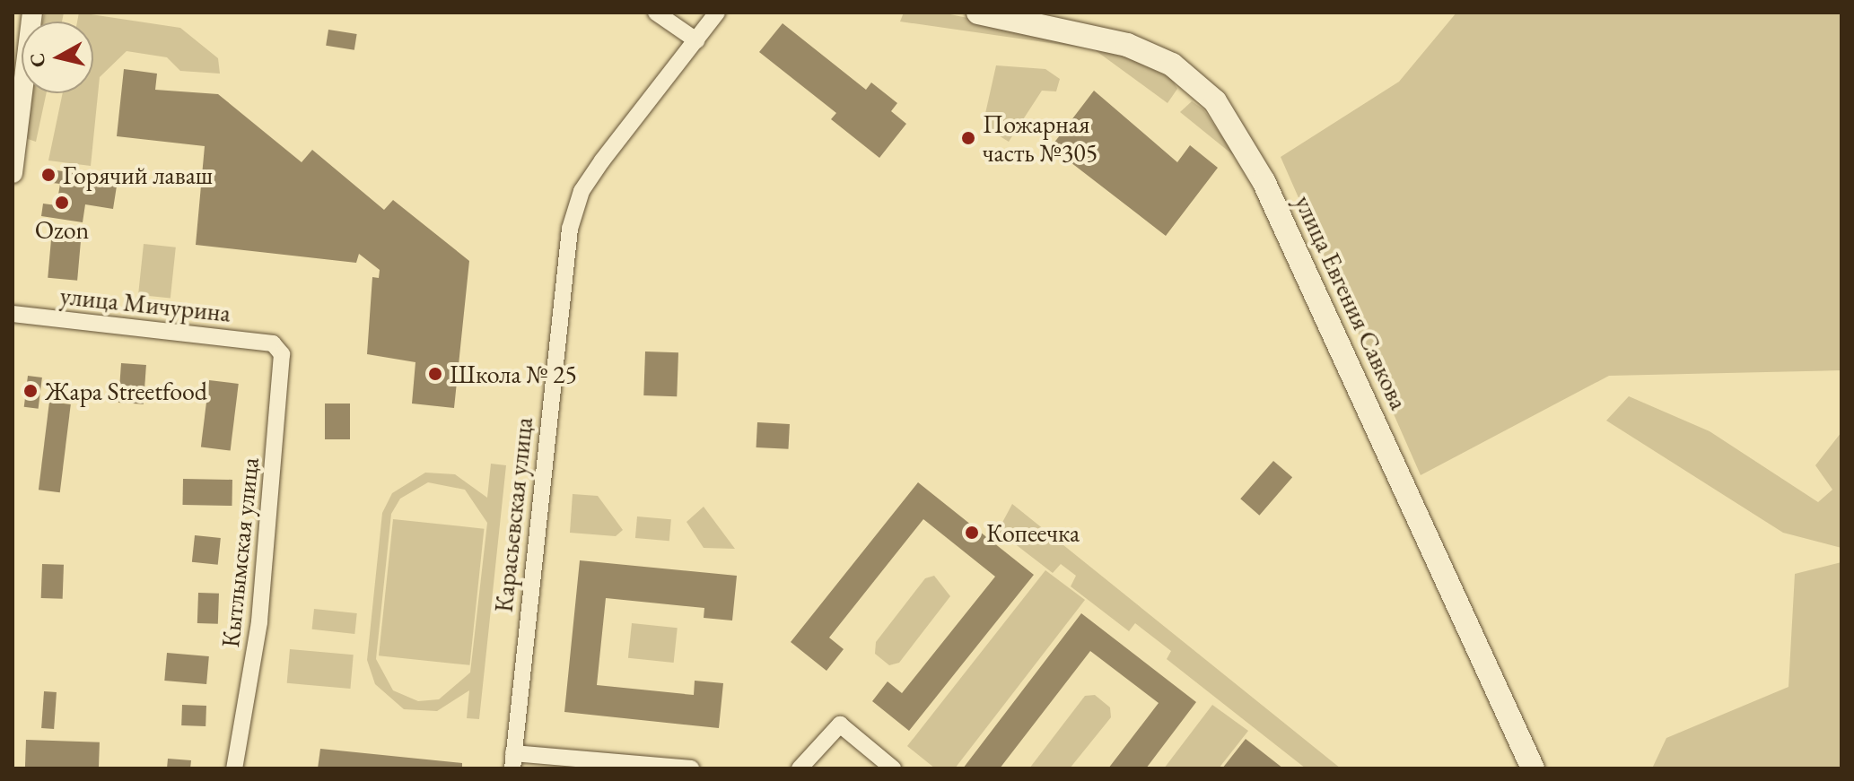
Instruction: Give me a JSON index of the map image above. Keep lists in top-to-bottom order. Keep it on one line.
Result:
{"streets":{"main road":["улица Евгения Савкова"],"street":["улица Мичурина","Карасьевская улица","Кытлымская улица"]},"crossings":[["улица Мичурина","Кытлымская улица"]],"places":["Пожарная часть №305","Горячий лаваш","Ozon","Школа № 25","Жара Streetfood","Копеечка"],"north":"left"}
